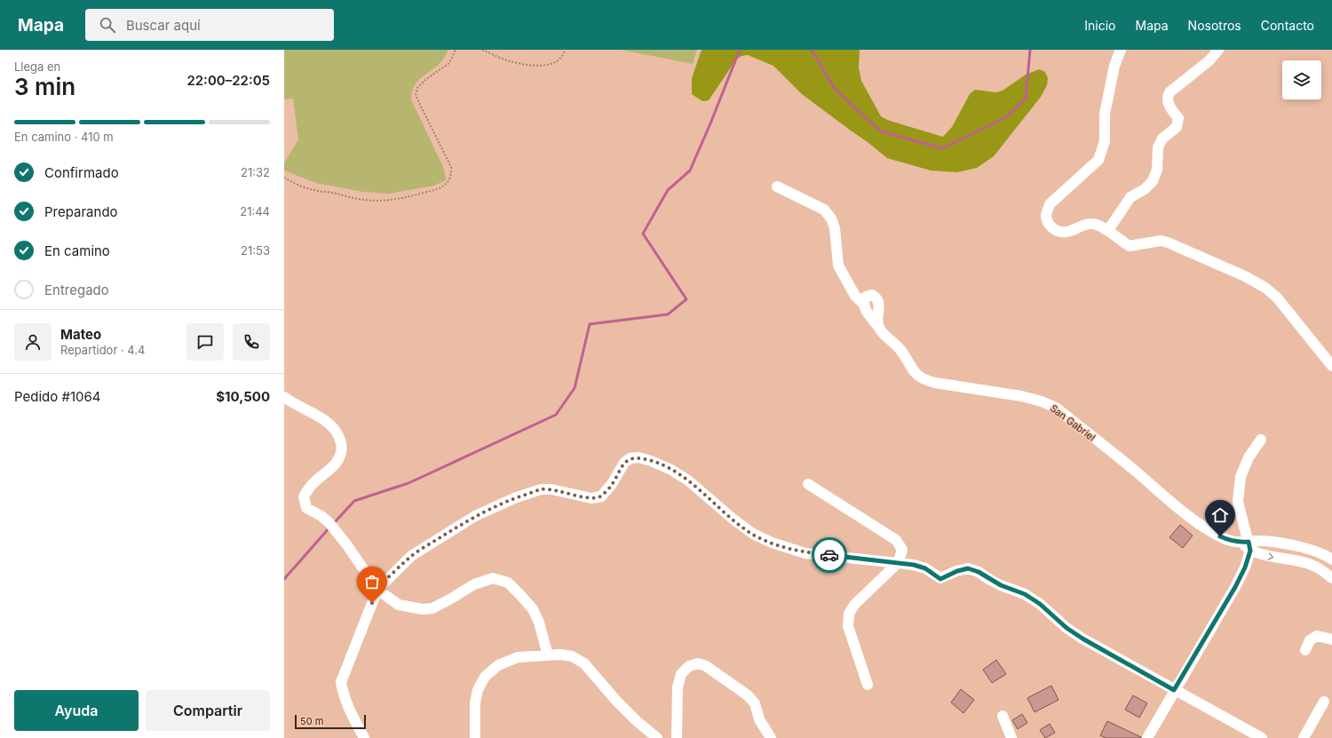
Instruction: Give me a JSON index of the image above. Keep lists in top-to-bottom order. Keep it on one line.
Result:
{"streets":{"street":["San Gabriel"]},"scale_bar":"50 m","page":{"header":"Mapa","search":"Buscar aquí","nav":["Inicio","Mapa","Nosotros","Contacto"],"heading":["3 min","Llega en","22:00–22:05"],"panel":["Mateo","Repartidor · 4.4","Pedido #1064","$10,500"],"bar":"En camino · 410 m","list":[["Confirmado","21:32"],["Preparando","21:44"],["En camino","21:53"],"Entregado"],"buttons":["Ayuda","Compartir"],"scale":"50 m"}}
